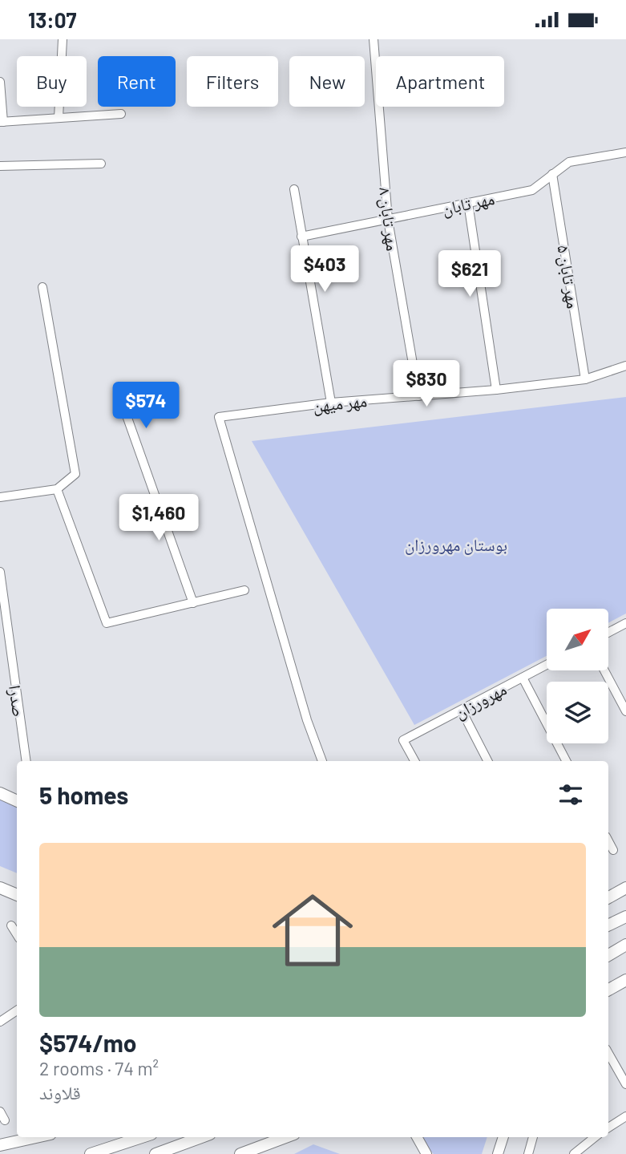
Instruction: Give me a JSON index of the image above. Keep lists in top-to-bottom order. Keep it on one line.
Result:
{"streets":{"street":["مهر تابان","مهر تابان ۸","مهر تابان ۵","مهر میهن","مهرورزان","صدرا"]},"crossings":[["مهر تابان","مهر تابان ۸"],["مهر تابان","مهر تابان ۵"],["مهر تابان ۸","مهر میهن"],["مهر تابان ۵","مهر میهن"]],"parks":["بوستان مهرورزان"],"north":"top right","page":{"status":"13:07","chip":["Buy","Rent","Filters","New","Apartment"],"price":["$403","$621","$830","$574","$1,460"],"heading":"5 homes","list":[{"name":"$574/mo","note":"2 rooms · 74 m² · قلاوند"}]}}
